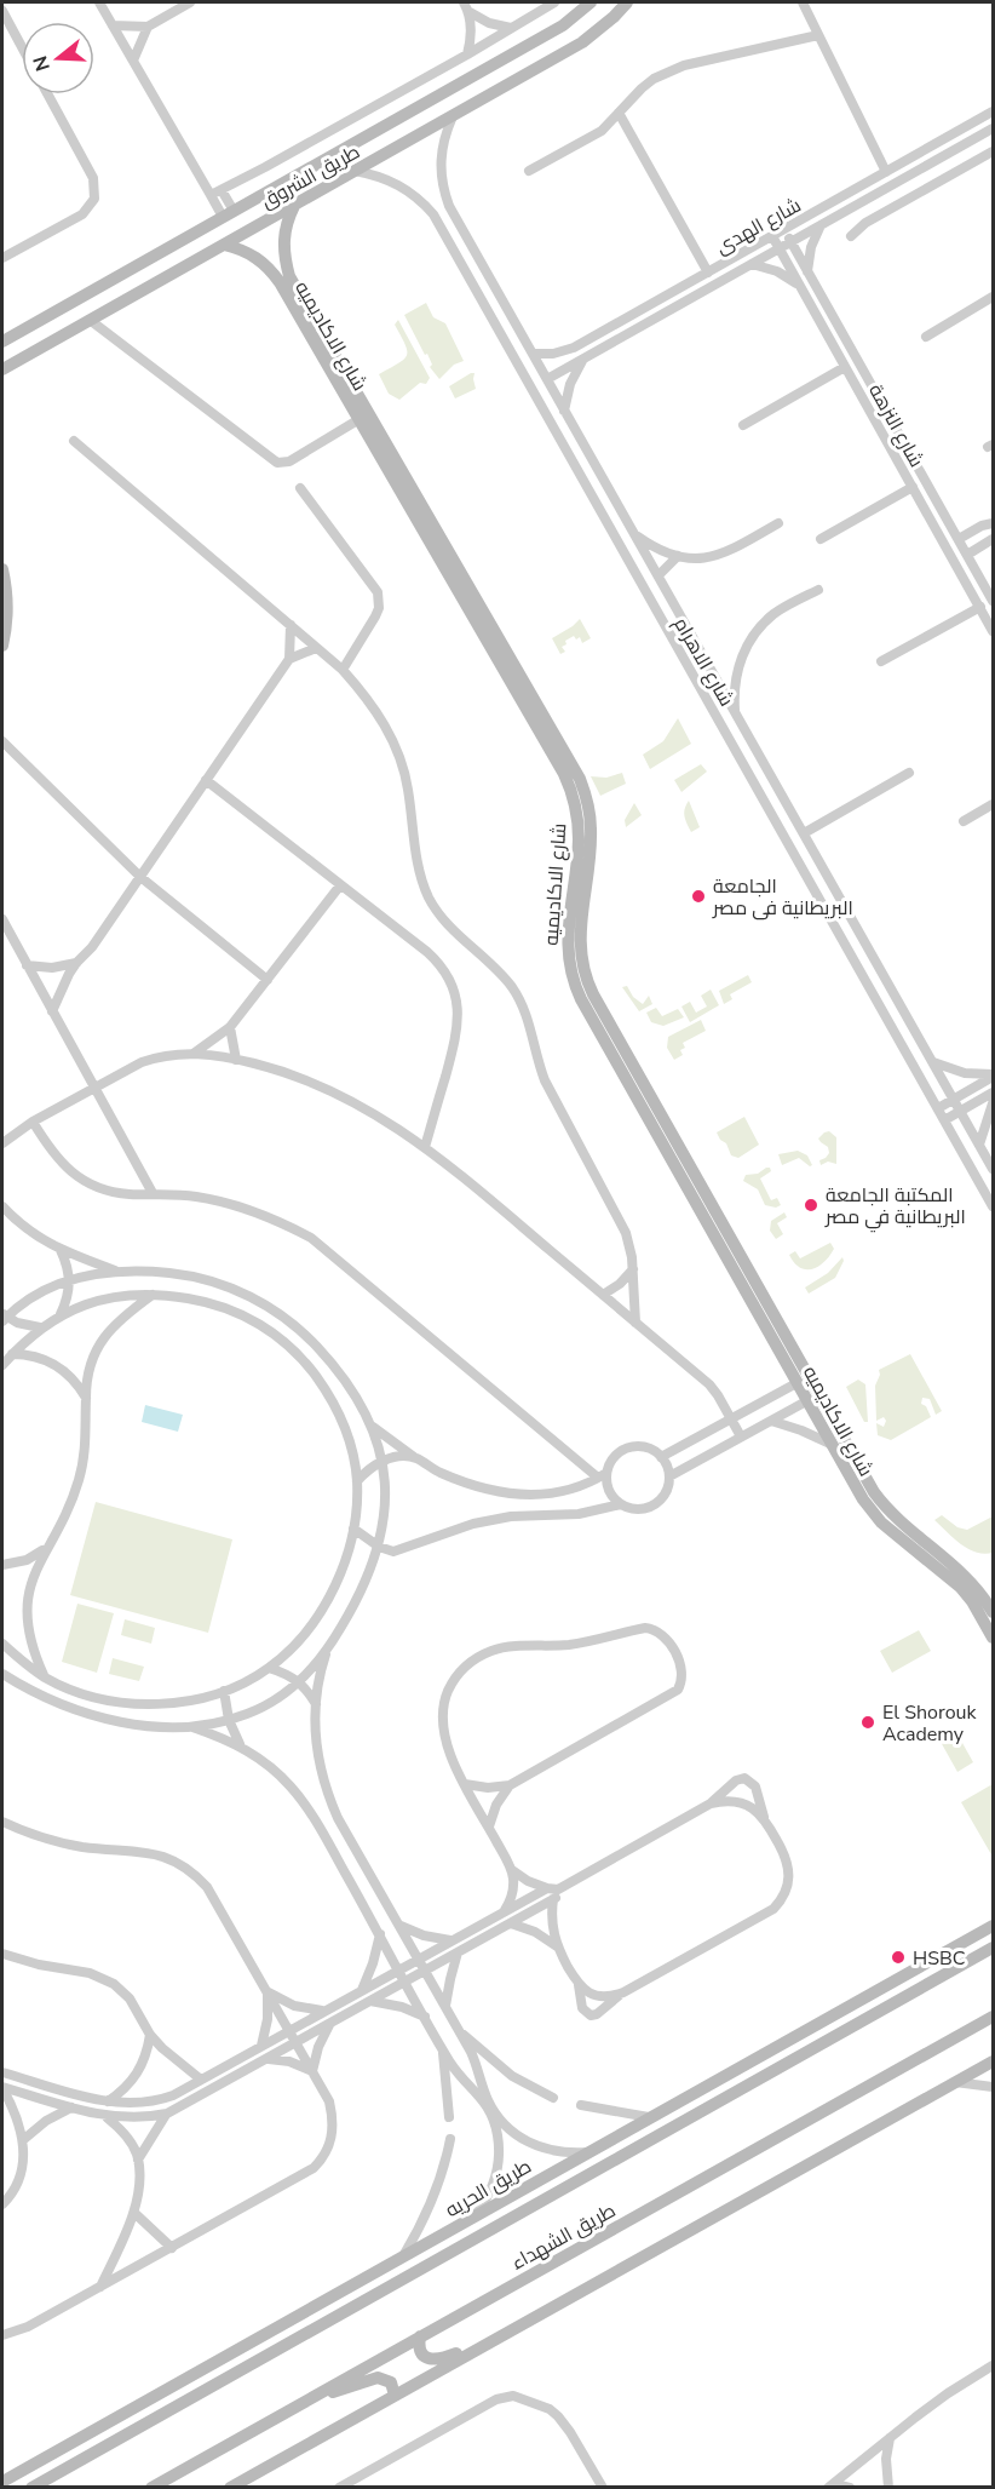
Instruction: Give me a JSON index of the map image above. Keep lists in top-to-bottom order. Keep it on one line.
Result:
{"streets":{"street":["طريق الشروق","شارع الهدى","شارع الاكاديميه","شارع النزهة","شارع الاهرام","طريق الحريه","طريق الشهداء"]},"crossings":[["طريق الشروق","شارع الاكاديميه"],["طريق الشروق","شارع الاهرام"],["شارع الهدى","شارع النزهة"],["شارع الهدى","شارع الاهرام"]],"places":["الجامعة البريطانية فى مصر","المكتبة الجامعة البريطانية في مصر","El Shorouk Academy","HSBC"],"north":"left"}
